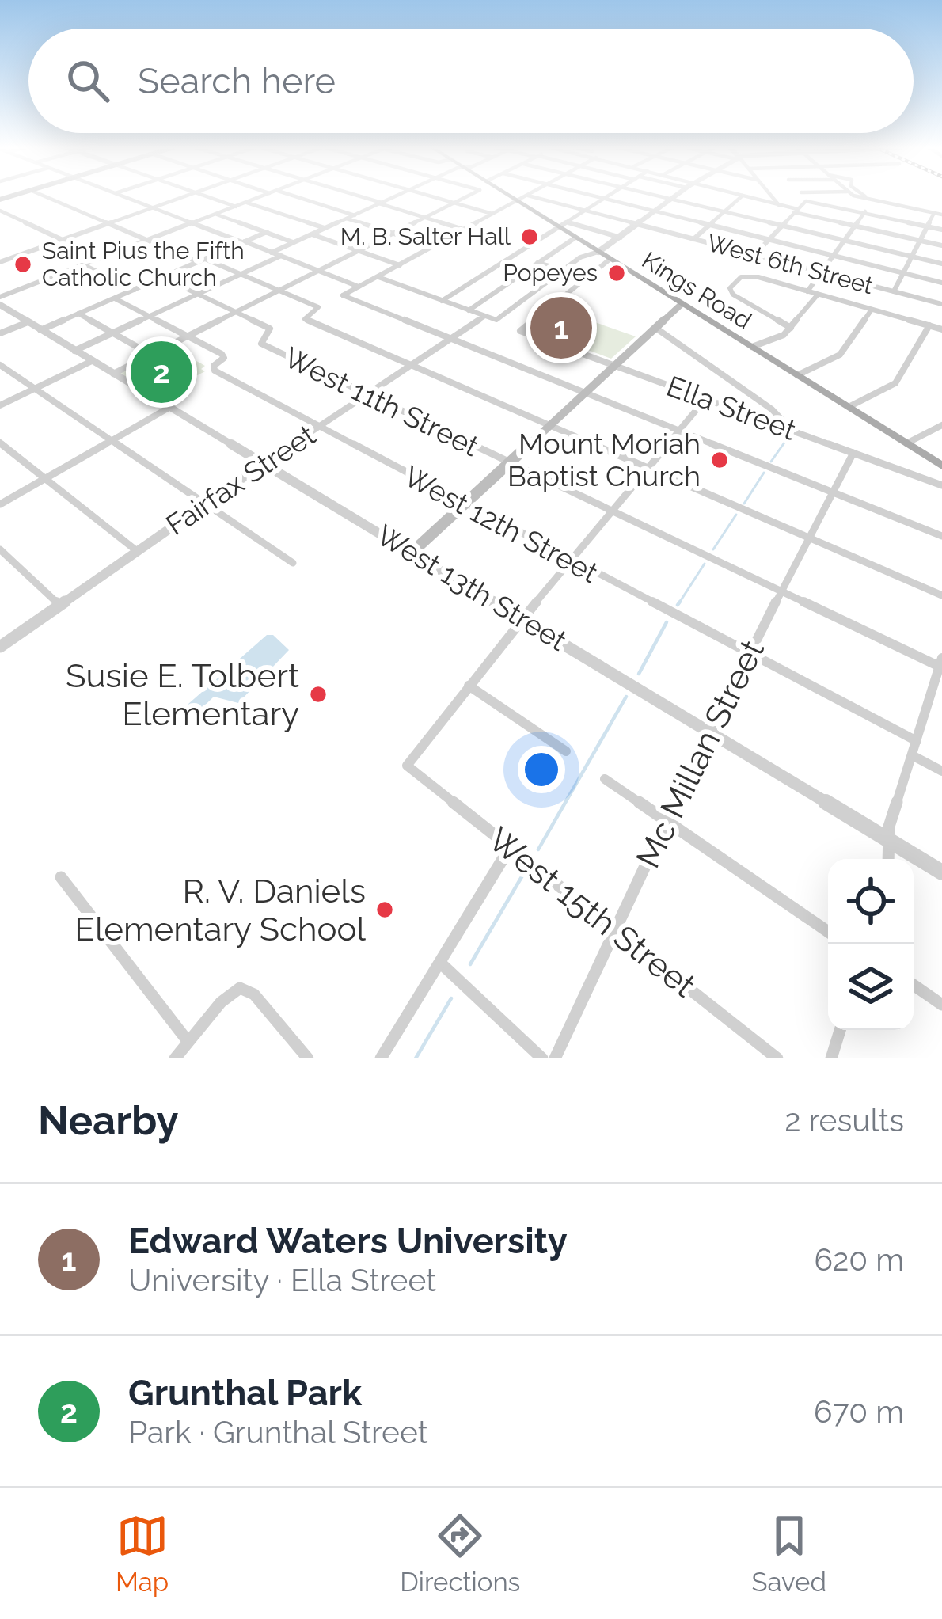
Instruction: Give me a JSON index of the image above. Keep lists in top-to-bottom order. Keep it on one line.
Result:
{"streets":{"main road":["Kings Road"],"street":["West 6th Street","West 11th Street","Ella Street","Fairfax Street","West 12th Street","West 13th Street","Mc Millan Street","West 15th Street"]},"crossings":[["Kings Road","Ella Street"],["West 11th Street","Fairfax Street"],["West 11th Street","Mc Millan Street"],["Ella Street","Mc Millan Street"],["Fairfax Street","West 12th Street"],["Fairfax Street","West 13th Street"],["West 12th Street","Mc Millan Street"],["West 13th Street","Mc Millan Street"],["Mc Millan Street","West 15th Street"]],"places":["M. B. Salter Hall","Saint Pius the Fifth Catholic Church","Popeyes","Mount Moriah Baptist Church","Susie E. Tolbert Elementary","R. V. Daniels Elementary School"],"page":{"search":"Search here","pins":["1","2"],"heading":["Nearby","2 results"],"list":[{"mark":"1","name":"Edward Waters University","note":"University · Ella Street","value":"620 m"},{"mark":"2","name":"Grunthal Park","note":"Park · Grunthal Street","value":"670 m"}],"nav":["Map","Directions","Saved"]}}
